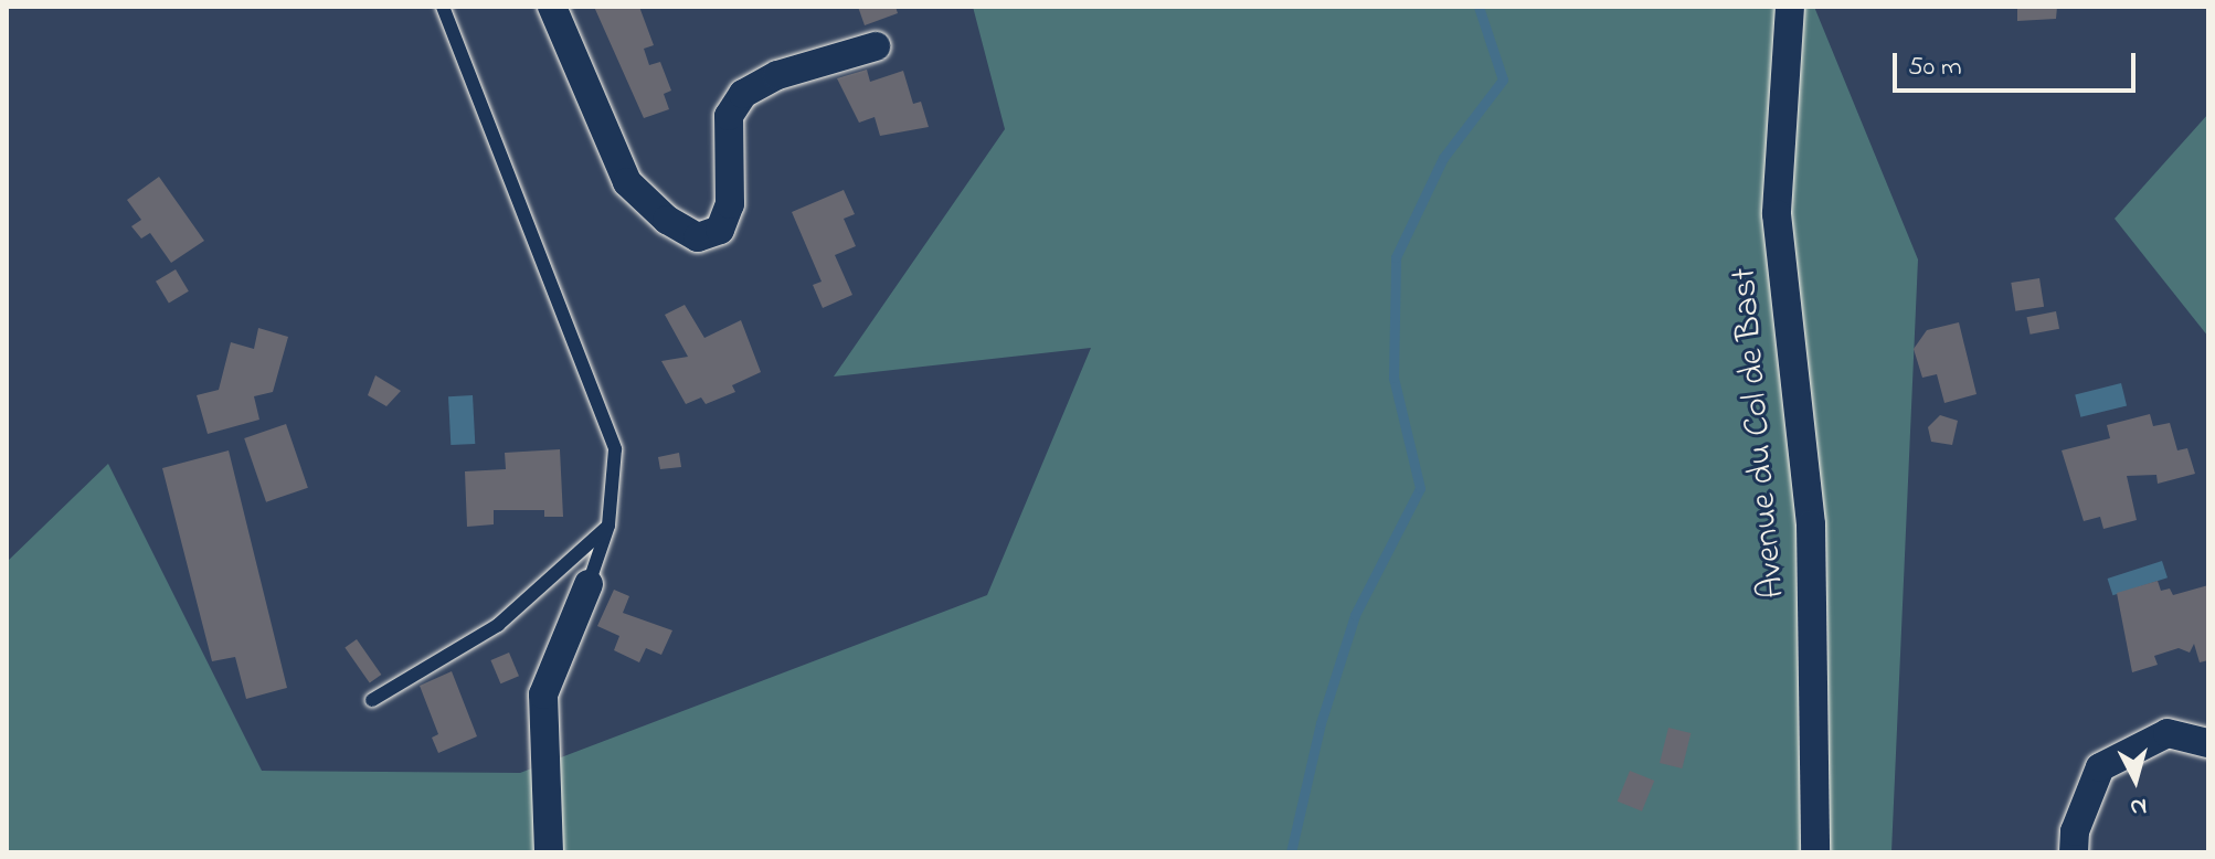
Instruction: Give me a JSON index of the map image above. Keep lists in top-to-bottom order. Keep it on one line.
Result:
{"streets":{"street":["Avenue du Col de Bast"]},"scale_bar":"50 m","north":"bottom"}
